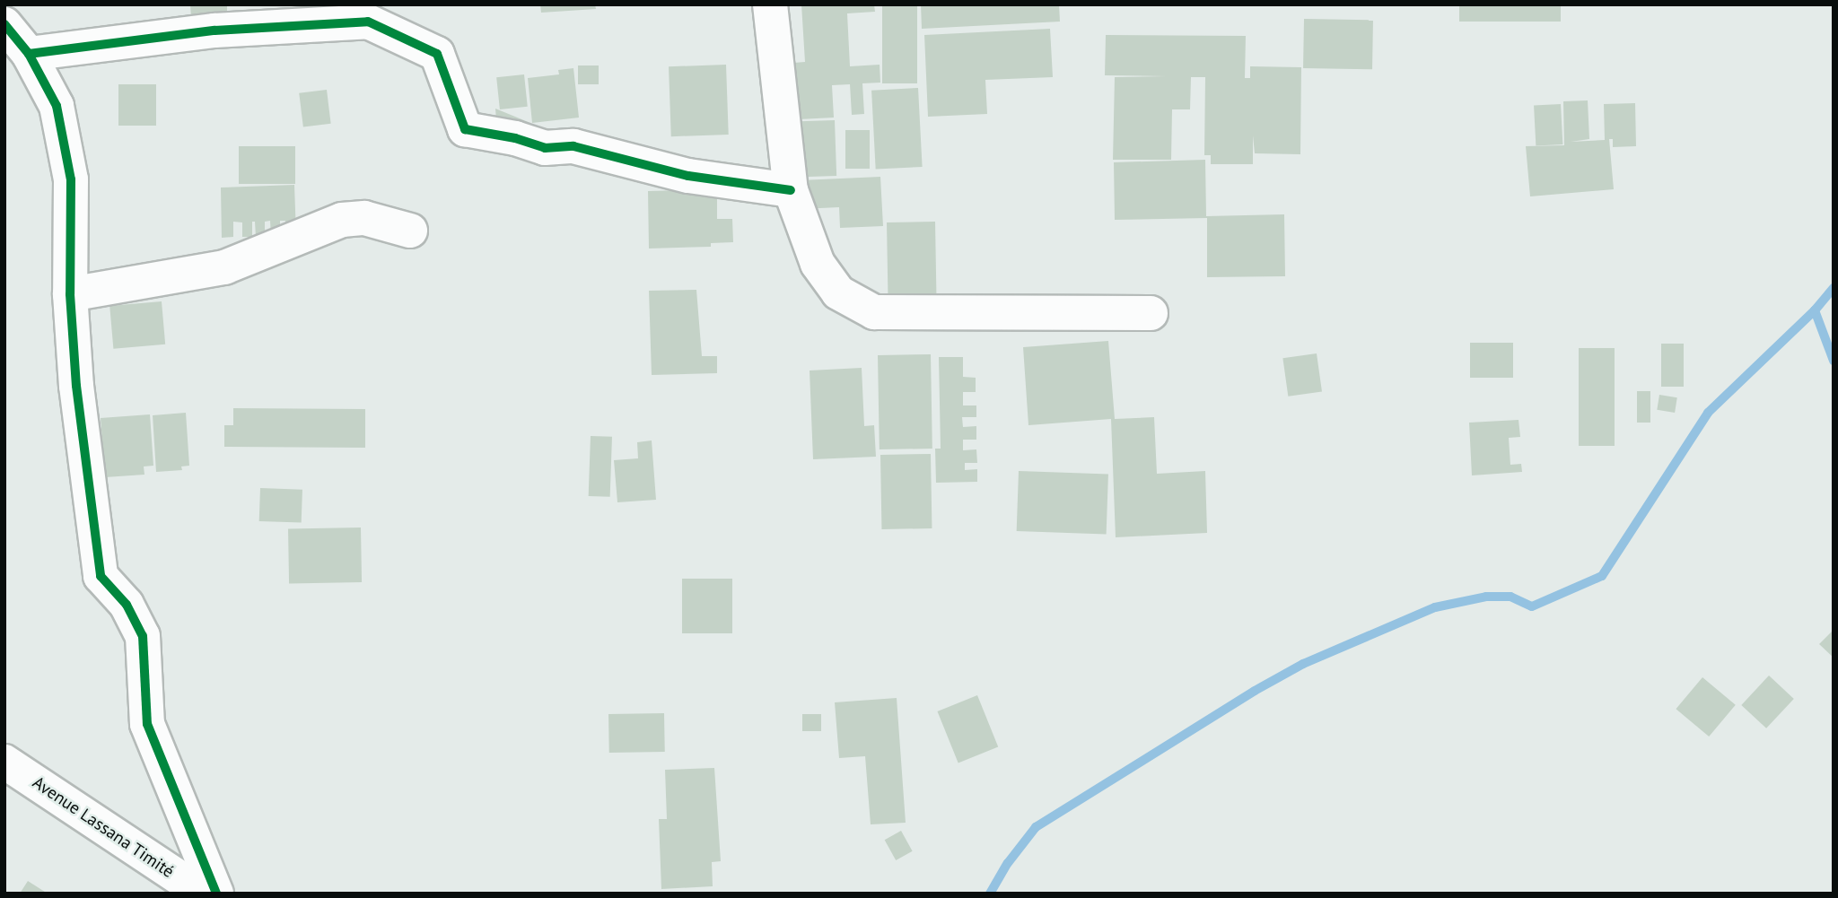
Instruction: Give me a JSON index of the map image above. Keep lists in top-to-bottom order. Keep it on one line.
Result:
{"streets":{"street":["Avenue Lassana Timité"]}}
